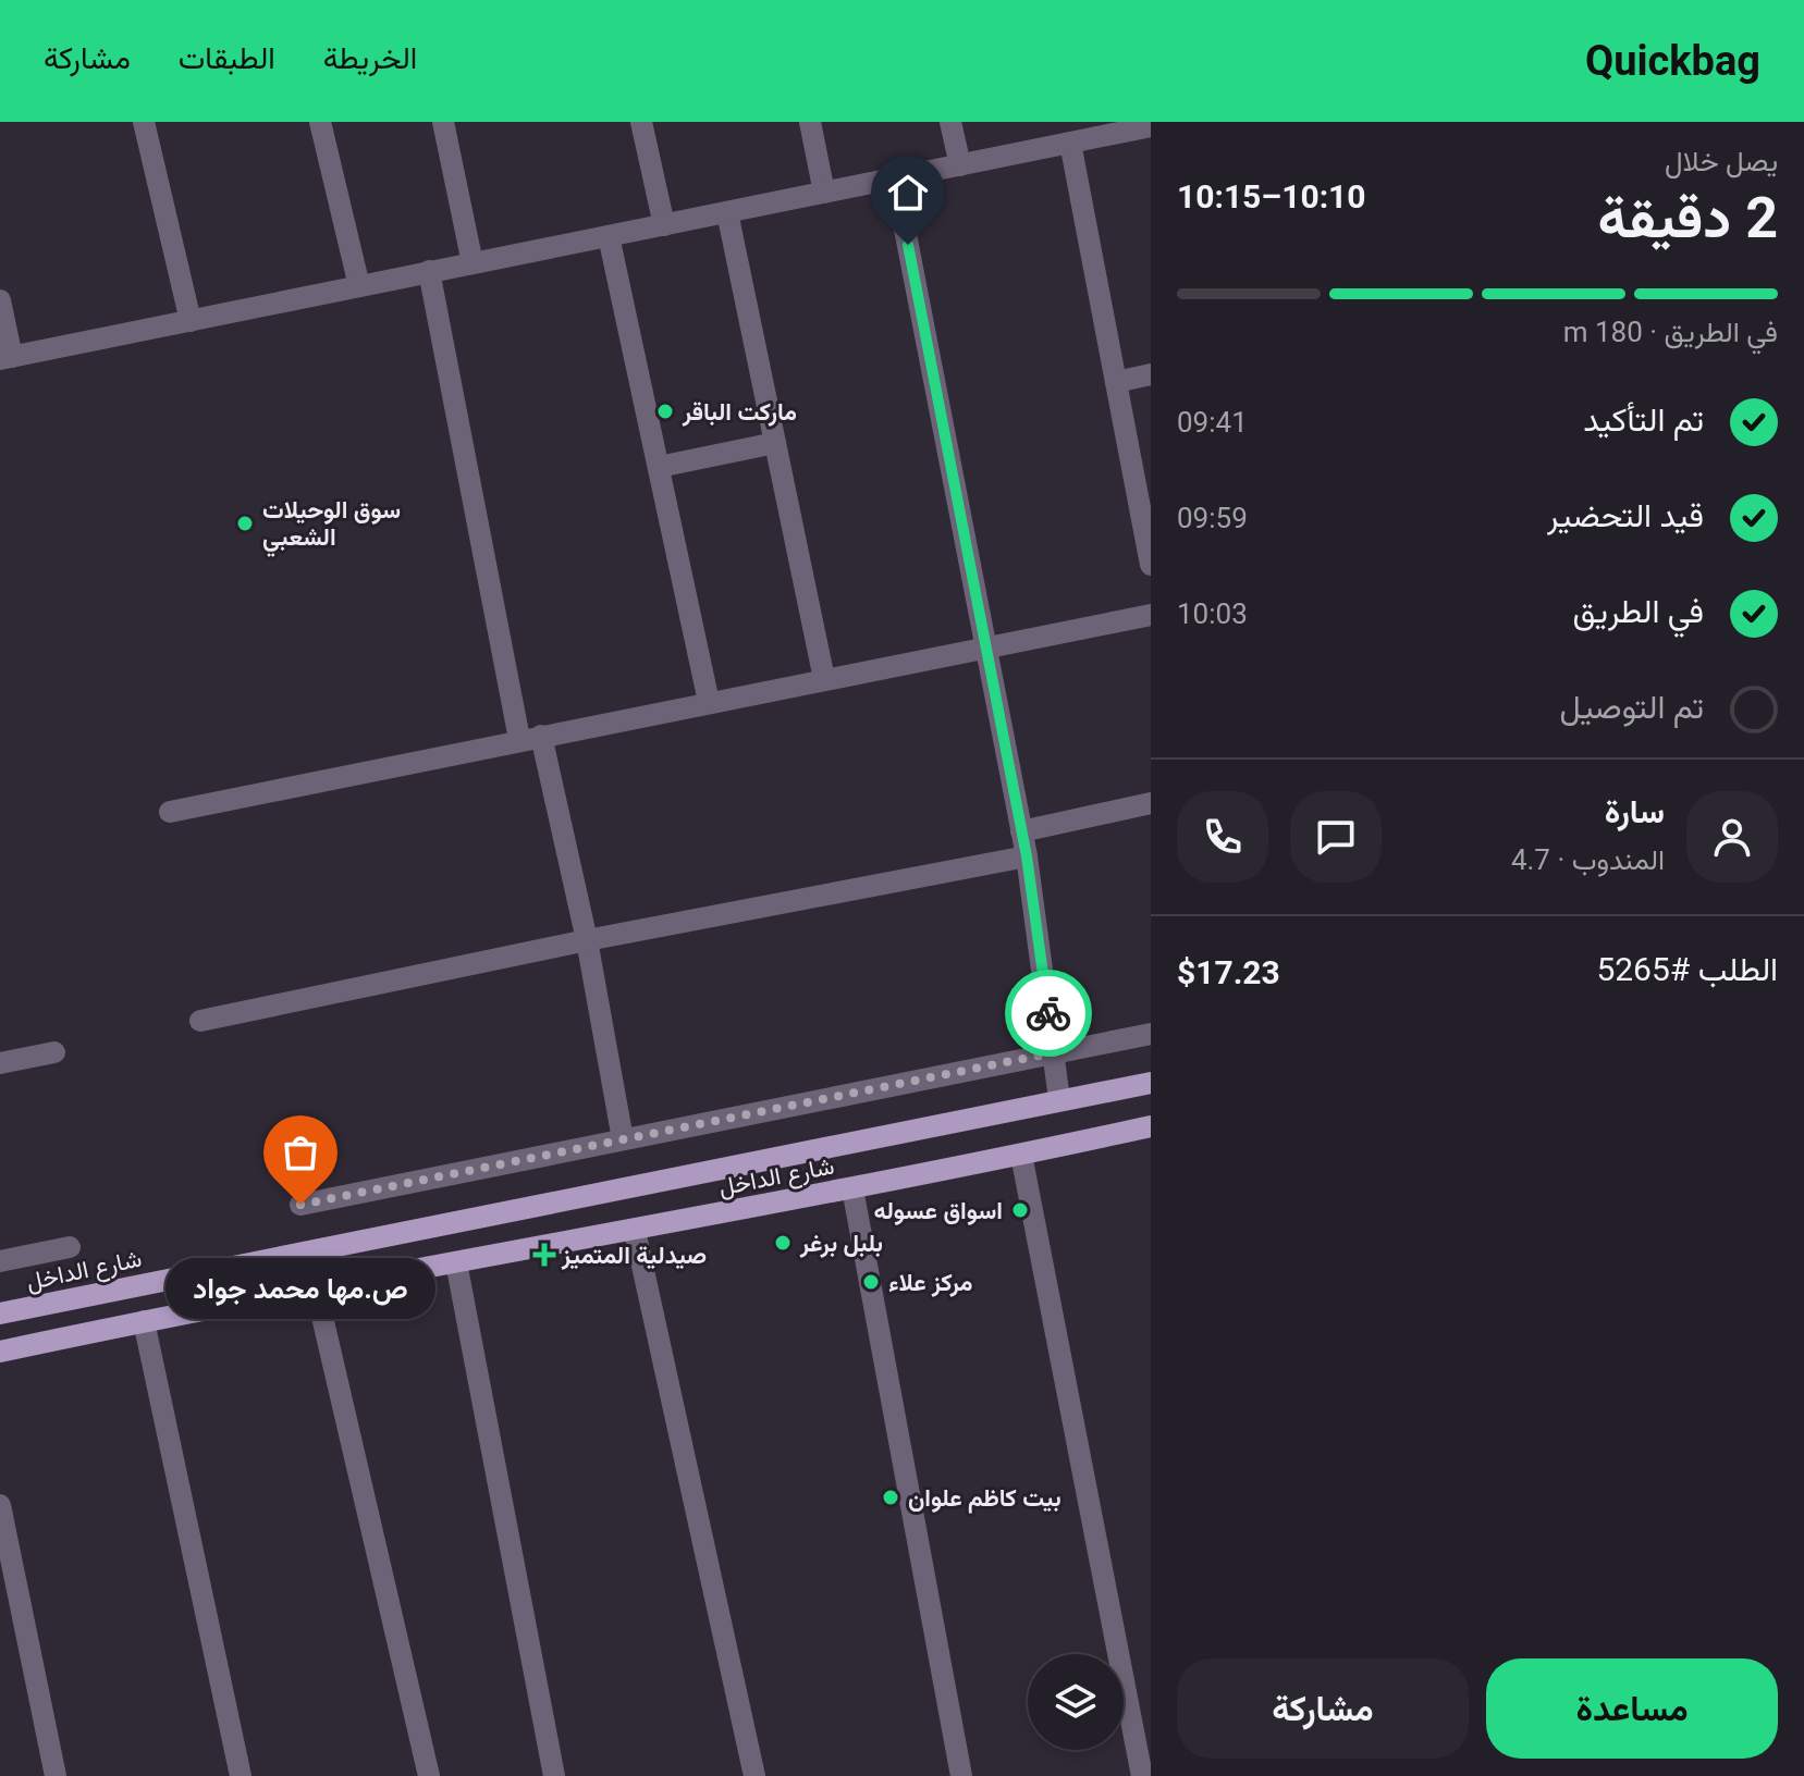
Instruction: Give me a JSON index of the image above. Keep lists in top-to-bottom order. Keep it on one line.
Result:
{"streets":{"main road":["شارع الداخل"]},"places":{"other":["ماركت الباقر","سوق الوحيلات الشعبي","ص.مها محمد جواد","اسواق عسوله","بلبل برغر","مركز علاء","بيت كاظم علوان"],"health":["صيدلية المتميز"]},"page":{"header":"Quickbag","nav":["الخريطة","الطبقات","مشاركة"],"heading":["2 دقيقة","يصل خلال","10:10–10:15"],"panel":["سارة","المندوب · 4.7","الطلب #5265","$17.23"],"bar":"في الطريق · 180 m","list":[["تم التأكيد","09:41"],["قيد التحضير","09:59"],["في الطريق","10:03"],"تم التوصيل"],"bubble":"ص.مها محمد جواد","buttons":["مساعدة","مشاركة"]}}
